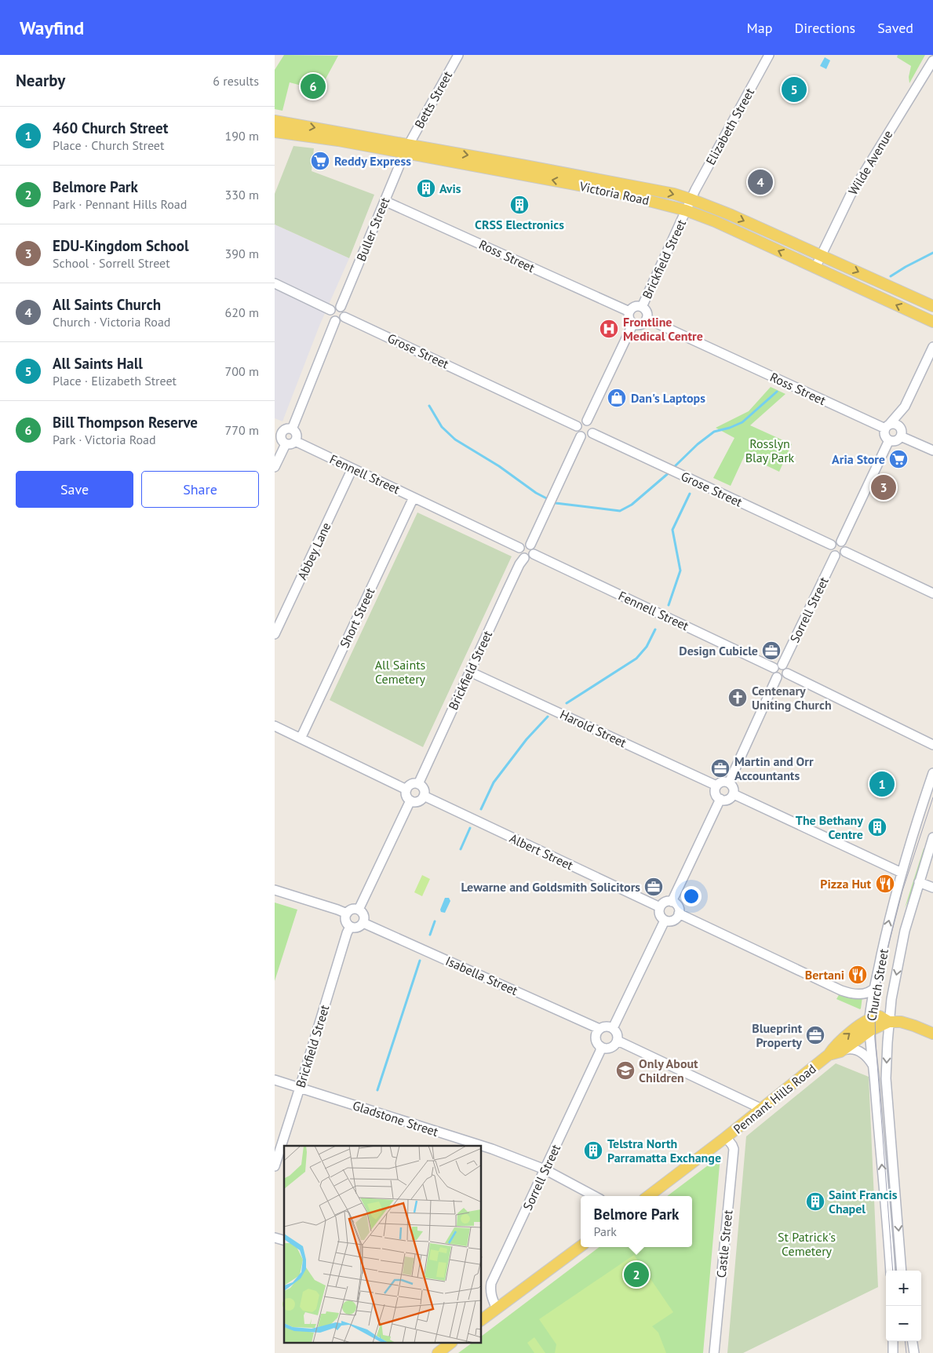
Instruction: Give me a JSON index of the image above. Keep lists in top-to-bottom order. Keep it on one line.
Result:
{"streets":{"main road":["Victoria Road","Pennant Hills Road"],"street":["Betts Street","Elizabeth Street","Wilde Avenue","Buller Street","Ross Street","Brickfield Street","Grose Street","Fennell Street","Abbey Lane","Sorrell Street","Short Street","Harold Street","Albert Street","Isabella Street","Church Street","Gladstone Street","Castle Street"]},"crossings":[["Betts Street","Victoria Road"],["Betts Street","Buller Street"],["Elizabeth Street","Victoria Road"],["Elizabeth Street","Brickfield Street"],["Wilde Avenue","Victoria Road"],["Victoria Road","Buller Street"],["Victoria Road","Brickfield Street"],["Buller Street","Ross Street"],["Buller Street","Grose Street"],["Ross Street","Brickfield Street"],["Brickfield Street","Fennell Street"],["Brickfield Street","Harold Street"],["Brickfield Street","Albert Street"],["Brickfield Street","Isabella Street"],["Brickfield Street","Gladstone Street"],["Grose Street","Sorrell Street"],["Fennell Street","Abbey Lane"],["Fennell Street","Sorrell Street"],["Fennell Street","Short Street"],["Sorrell Street","Isabella Street"],["Sorrell Street","Gladstone Street"],["Church Street","Pennant Hills Road"],["Pennant Hills Road","Castle Street"]],"parks":["Rosslyn Blay Park","All Saints Cemetery","St Patrick's Cemetery"],"places":{"supermarket":["Reddy Express","Aria Store"],"building":["Avis","CRSS Electronics","The Bethany Centre","Telstra North Parramatta Exchange","Saint Francis Chapel"],"hospital":["Frontline Medical Centre"],"shop":["Dan's Laptops"],"office":["Design Cubicle","Martin and Orr Accountants","Lewarne and Goldsmith Solicitors","Blueprint Property"],"church":["Centenary Uniting Church"],"restaurant":["Pizza Hut","Bertani"],"school or university":["Only About Children"]},"page":{"header":"Wayfind","nav":["Map","Directions","Saved"],"heading":["Nearby","6 results"],"pins":["6","5","4","3","1","2"],"list":[{"mark":"1","name":"460 Church Street","note":"Place · Church Street","value":"190 m"},{"mark":"2","name":"Belmore Park","note":"Park · Pennant Hills Road","value":"330 m"},{"mark":"3","name":"EDU-Kingdom School","note":"School · Sorrell Street","value":"390 m"},{"mark":"4","name":"All Saints Church","note":"Church · Victoria Road","value":"620 m"},{"mark":"5","name":"All Saints Hall","note":"Place · Elizabeth Street","value":"700 m"},{"mark":"6","name":"Bill Thompson Reserve","note":"Park · Victoria Road","value":"770 m"}],"buttons":["Save","Share"],"popup":["Belmore Park","Park"],"map_buttons":["+","−"]}}
